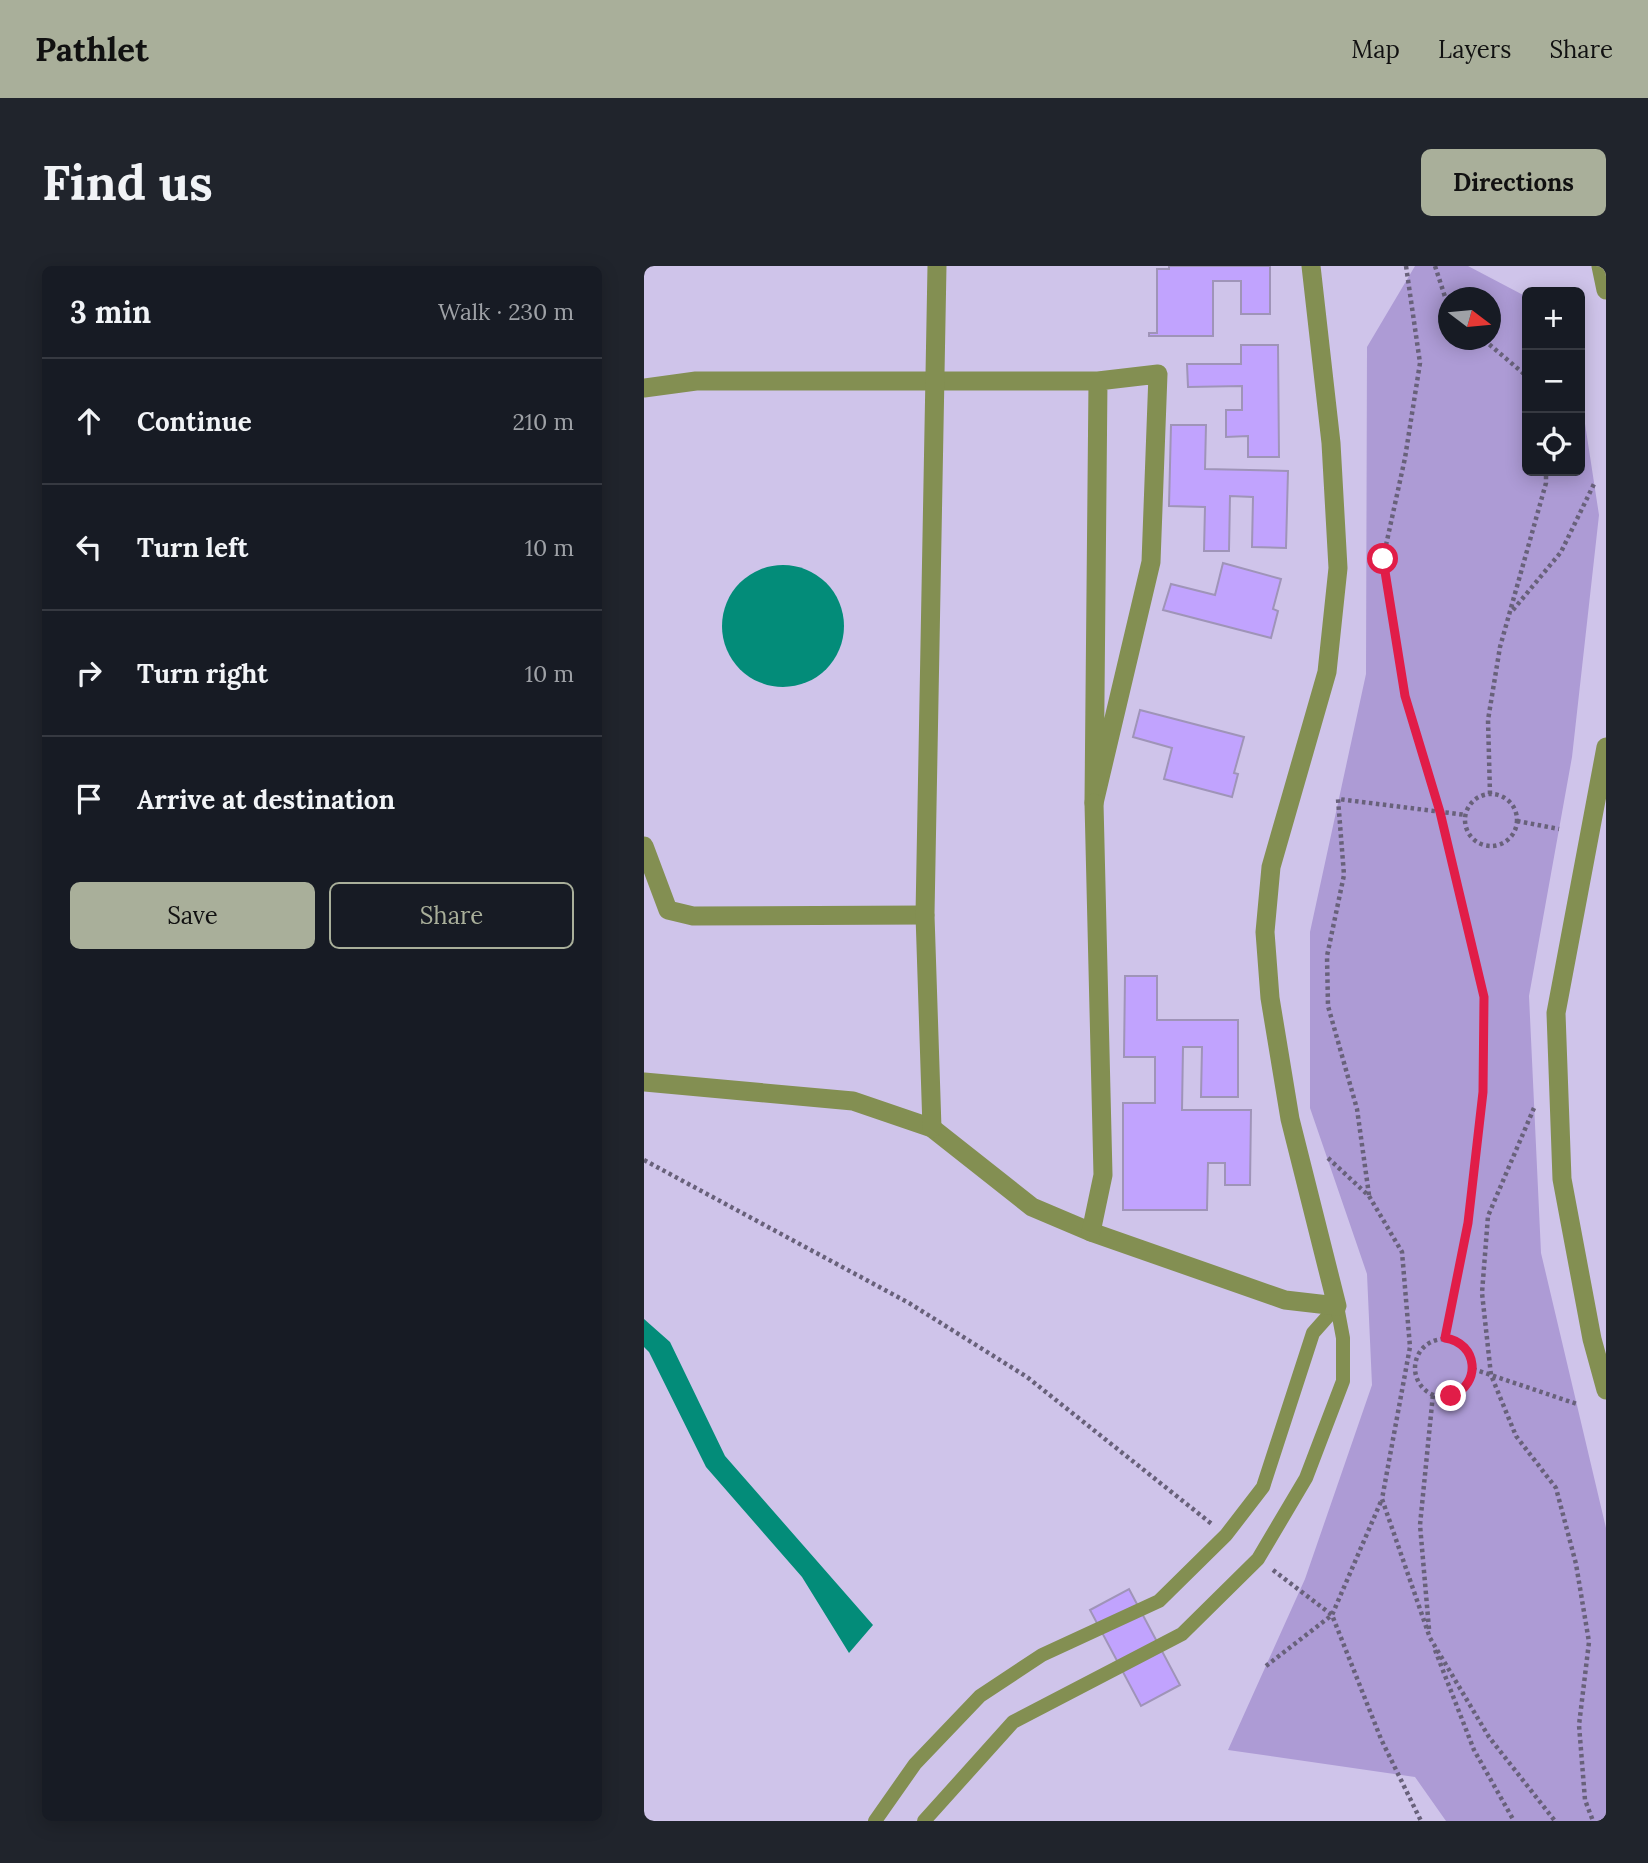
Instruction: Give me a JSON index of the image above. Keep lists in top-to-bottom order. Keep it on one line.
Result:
{"north":"right","page":{"header":"Pathlet","nav":["Map","Layers","Share"],"buttons":["Directions",["Save","Share"]],"title":"Find us","heading":["3 min","Walk · 230 m"],"map_buttons":["+","−"],"list":[["Continue","210 m"],["Turn left","10 m"],["Turn right","10 m"],"Arrive at destination"]}}
